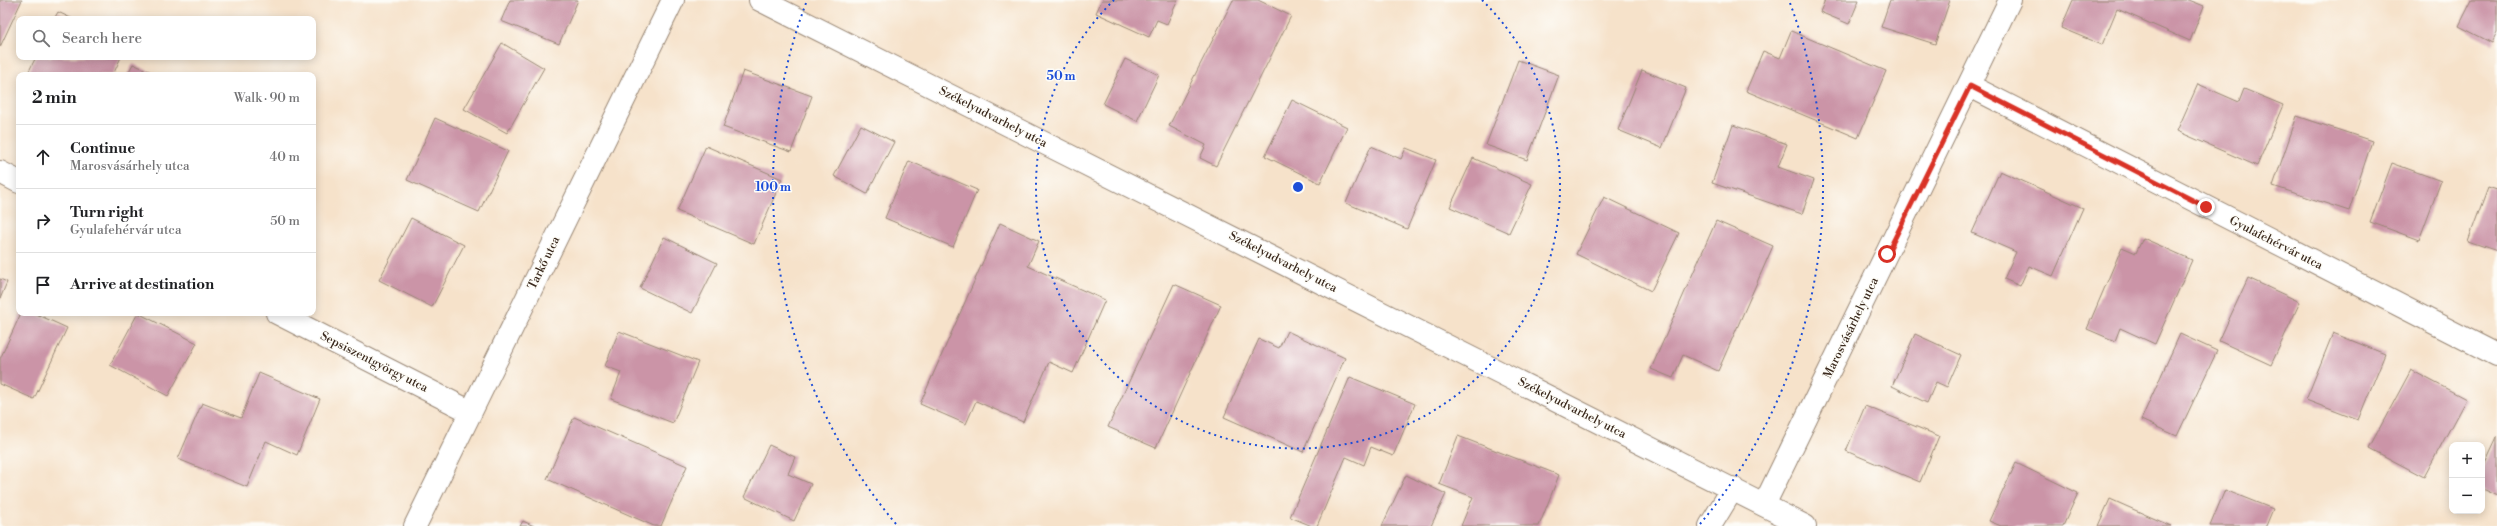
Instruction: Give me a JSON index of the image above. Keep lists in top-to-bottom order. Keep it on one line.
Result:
{"streets":{"street":["Székelyudvarhely utca","Gyulafehérvár utca","Tarkő utca","Marosvásárhely utca","Sepsiszentgyörgy utca"]},"crossings":[["Székelyudvarhely utca","Marosvásárhely utca"],["Gyulafehérvár utca","Marosvásárhely utca"],["Tarkő utca","Sepsiszentgyörgy utca"]],"page":{"search":"Search here","heading":["2 min","Walk · 90 m"],"list":[["Continue","Marosvásárhely utca","40 m"],["Turn right","Gyulafehérvár utca","50 m"],"Arrive at destination"],"map_buttons":["+","−"]},"rings":["50 m","100 m"]}
